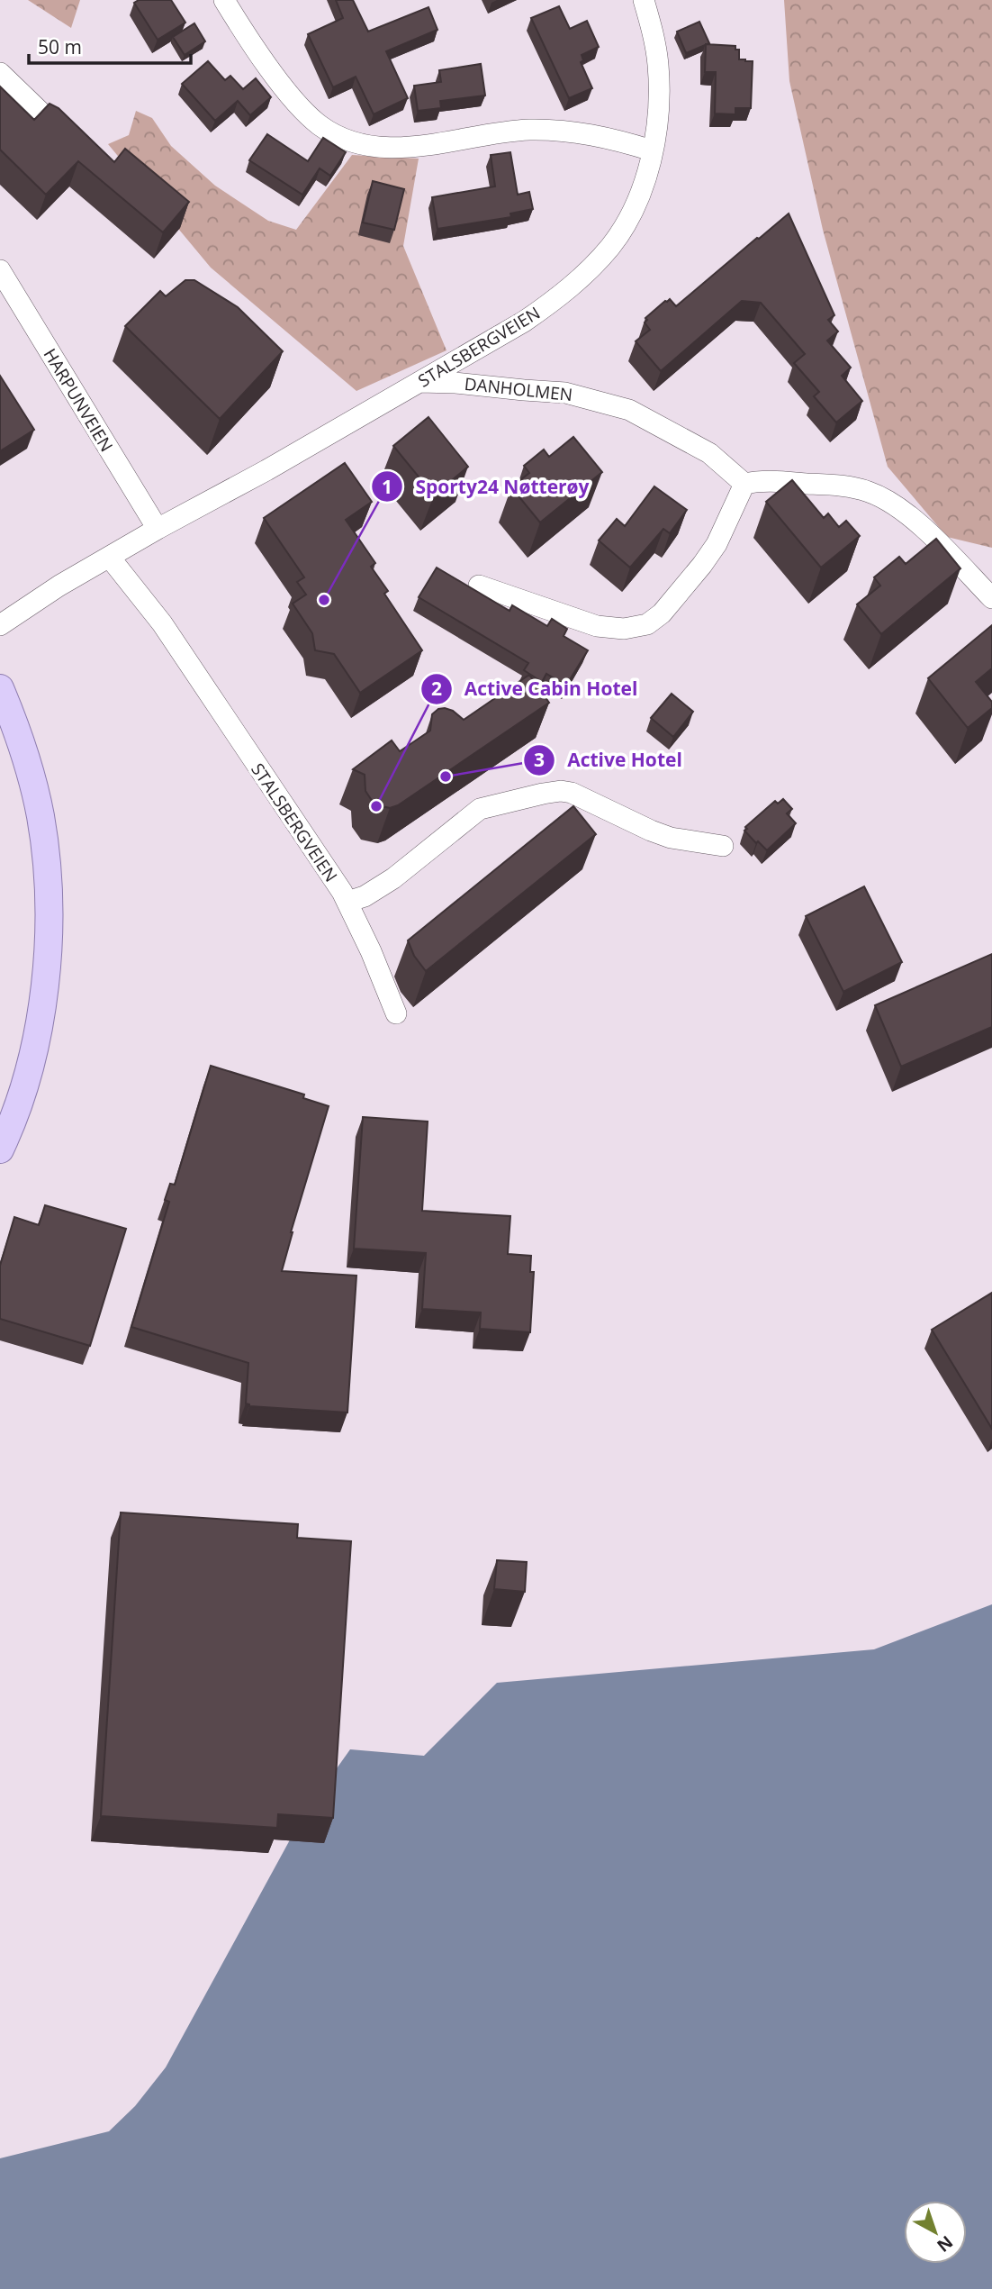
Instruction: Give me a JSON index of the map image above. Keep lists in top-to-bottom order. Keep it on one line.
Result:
{"streets":{"street":["STALSBERGVEIEN","DANHOLMEN","HARPUNVEIEN"]},"crossings":[["STALSBERGVEIEN","DANHOLMEN"],["STALSBERGVEIEN","HARPUNVEIEN"]],"places":["Sporty24 Nøtterøy","Active Hotel","Active Cabin Hotel"],"scale_bar":"50 m","north":"bottom right"}
